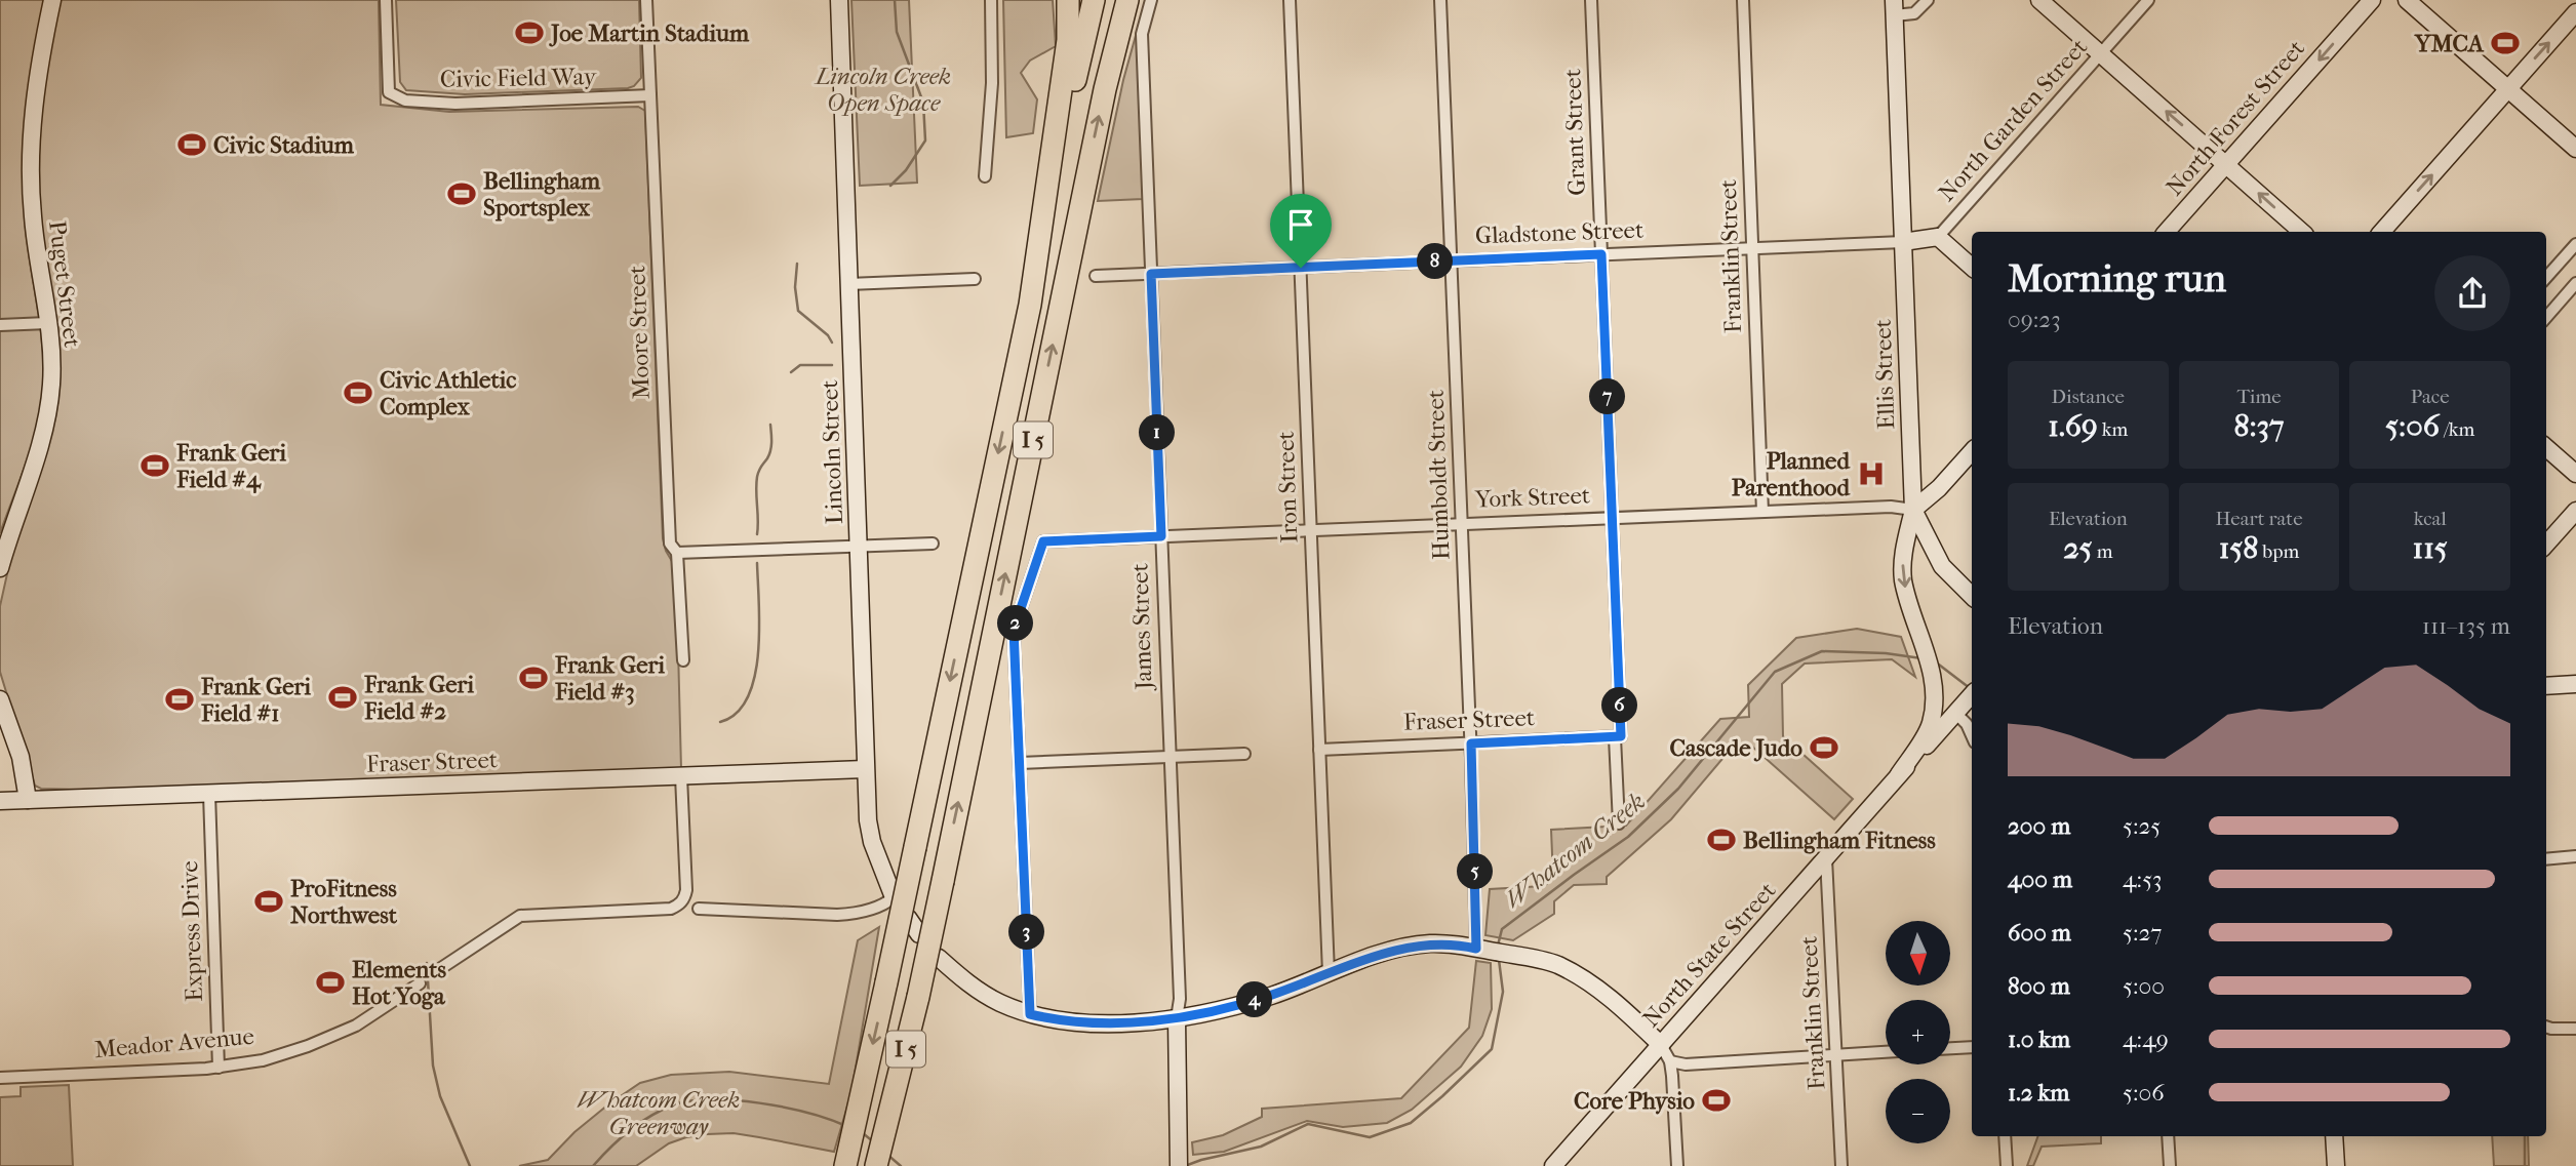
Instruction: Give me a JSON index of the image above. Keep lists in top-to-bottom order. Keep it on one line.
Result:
{"streets":{"highway":["I 5"],"street":["Civic Field Way","North Forest Street","North Garden Street","Grant Street","Gladstone Street","Franklin Street","Puget Street","Moore Street","Ellis Street","Lincoln Street","Humboldt Street","Iron Street","York Street","James Street","Fraser Street","Express Drive","North State Street","Meador Avenue"]},"crossings":[["Civic Field Way","Moore Street"],["North Garden Street","Gladstone Street"],["Grant Street","Gladstone Street"],["Grant Street","York Street"],["Grant Street","Fraser Street"],["Gladstone Street","Franklin Street"],["Gladstone Street","Ellis Street"],["Gladstone Street","Humboldt Street"],["Gladstone Street","Iron Street"],["Gladstone Street","James Street"],["Franklin Street","York Street"],["Franklin Street","North State Street"],["Ellis Street","York Street"],["Ellis Street","North State Street"],["Lincoln Street","Fraser Street"],["Humboldt Street","York Street"],["Humboldt Street","Fraser Street"],["Iron Street","York Street"],["Iron Street","Fraser Street"],["York Street","James Street"],["Fraser Street","Express Drive"],["Express Drive","Meador Avenue"]],"one_way":["North Forest Street"],"water":["Whatcom Creek"],"parks":["Lincoln Creek Open Space","Whatcom Creek Greenway"],"places":{"sports":["Joe Martin Stadium","YMCA","Civic Stadium","Bellingham Sportsplex","Civic Athletic Complex","Frank Geri Field #4","Frank Geri Field #3","Frank Geri Field #2","Frank Geri Field #1","Cascade Judo","Bellingham Fitness","ProFitness Northwest","Elements Hot Yoga","Core Physio"],"hospital":["Planned Parenthood"]},"north":"bottom","page":{"heading":["Morning run","09:23"],"pins":["8","7","1","2","6","5","3","4"],"stats":[["Distance","1.69 km"],["Time","8:37"],["Pace","5:06 /km"],["Elevation","25 m"],["Heart rate","158 bpm"],["kcal","115"]],"chart":["Elevation","111–135 m"],"list":[{"name":"200 m","note":"5:25"},{"name":"400 m","note":"4:53"},{"name":"600 m","note":"5:27"},{"name":"800 m","note":"5:00"},{"name":"1.0 km","note":"4:49"},{"name":"1.2 km","note":"5:06"}],"map_buttons":["+","−"]}}
